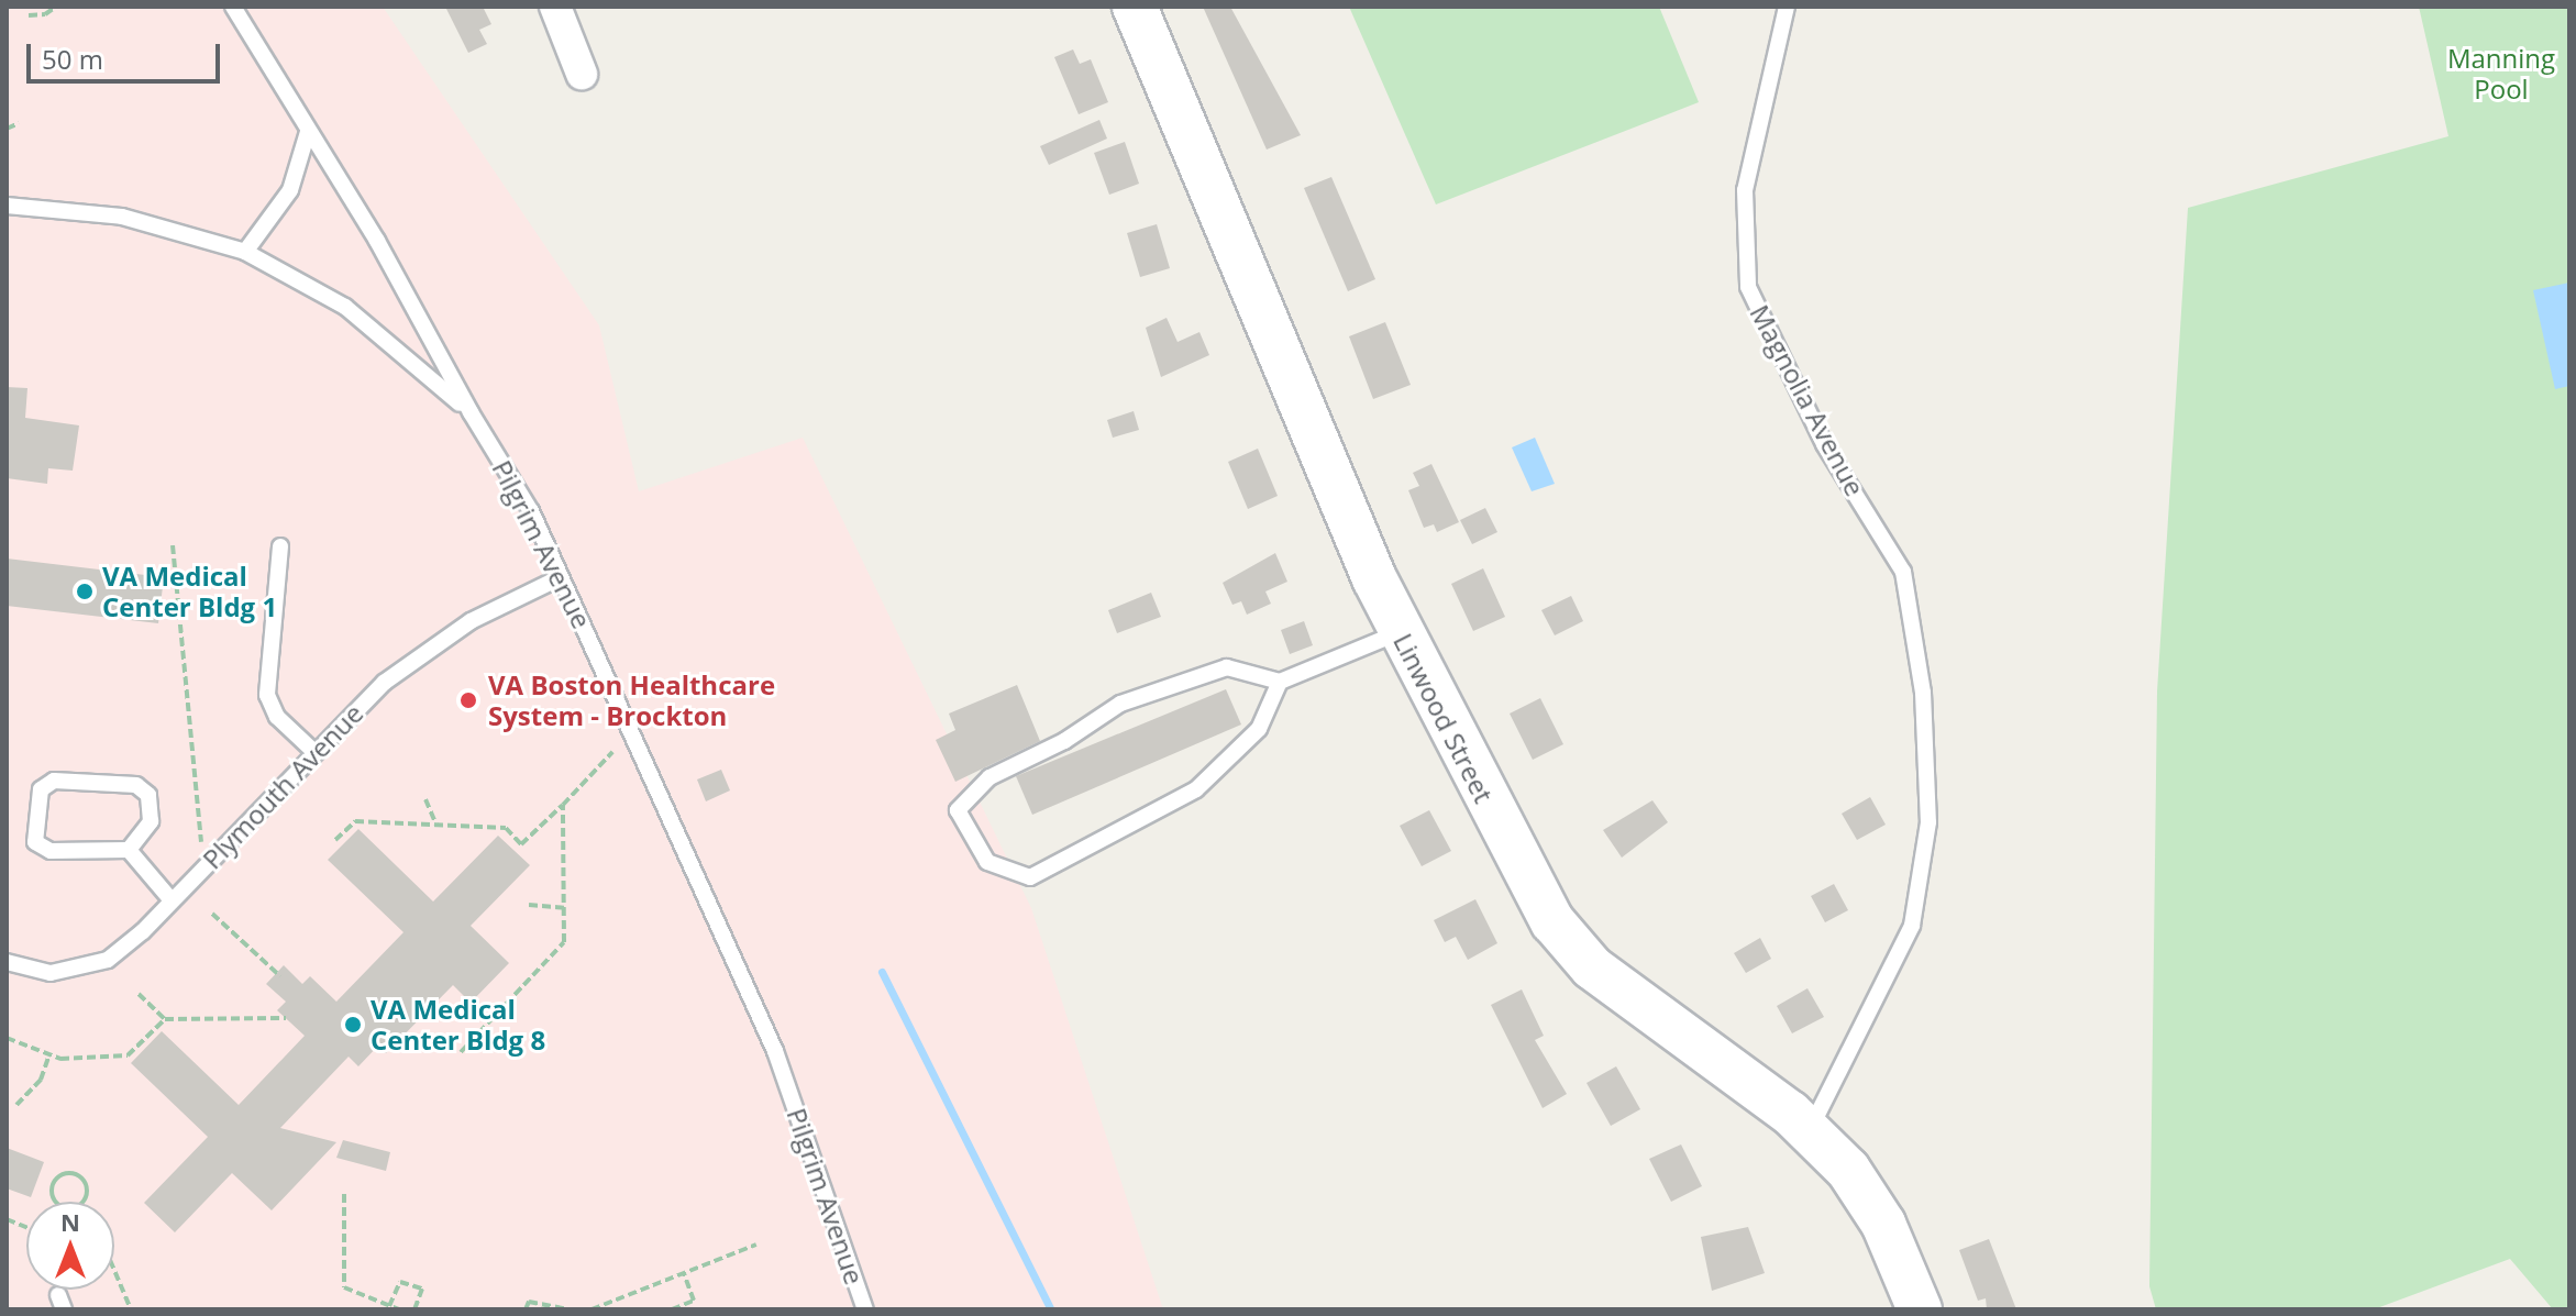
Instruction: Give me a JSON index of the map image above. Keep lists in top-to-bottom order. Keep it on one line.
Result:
{"streets":{"street":["Linwood Street"],"lane":["Magnolia Avenue","Pilgrim Avenue","Plymouth Avenue"]},"crossings":[["Magnolia Avenue","Linwood Street"],["Pilgrim Avenue","Plymouth Avenue"]],"parks":["Manning Pool"],"places":["VA Medical Center Bldg 1","VA Boston Healthcare System - Brockton","VA Medical Center Bldg 8"],"scale_bar":"50 m","north":"top"}
